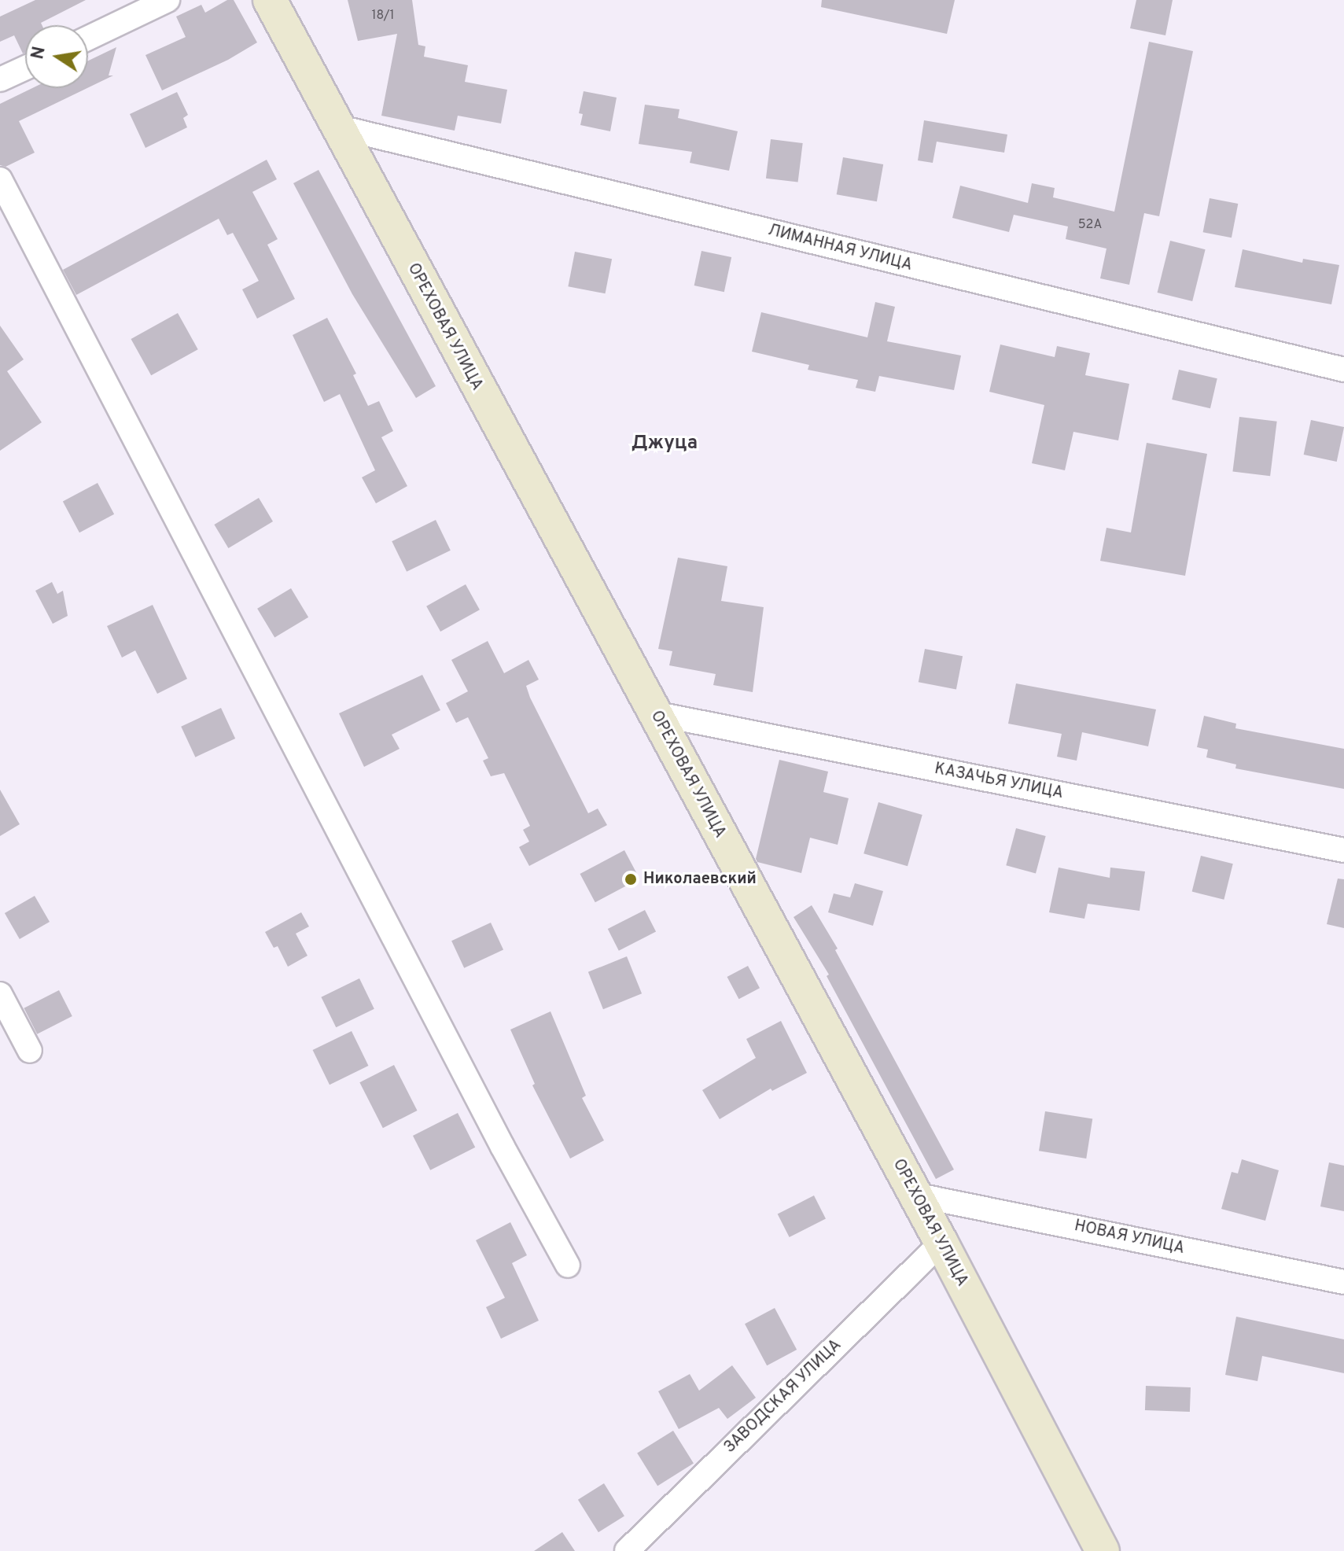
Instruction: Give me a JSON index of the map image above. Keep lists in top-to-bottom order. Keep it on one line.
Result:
{"streets":{"main road":["ОРЕХОВАЯ УЛИЦА"],"street":["ЛИМАННАЯ УЛИЦА","КАЗАЧЬЯ УЛИЦА","НОВАЯ УЛИЦА","ЗАВОДСКАЯ УЛИЦА"]},"crossings":[["ЛИМАННАЯ УЛИЦА","ОРЕХОВАЯ УЛИЦА"],["ОРЕХОВАЯ УЛИЦА","КАЗАЧЬЯ УЛИЦА"],["ОРЕХОВАЯ УЛИЦА","НОВАЯ УЛИЦА"],["ОРЕХОВАЯ УЛИЦА","ЗАВОДСКАЯ УЛИЦА"]],"districts":["Джуца"],"places":["Николаевский"],"house_numbers":["18/1","52А"],"north":"left"}
